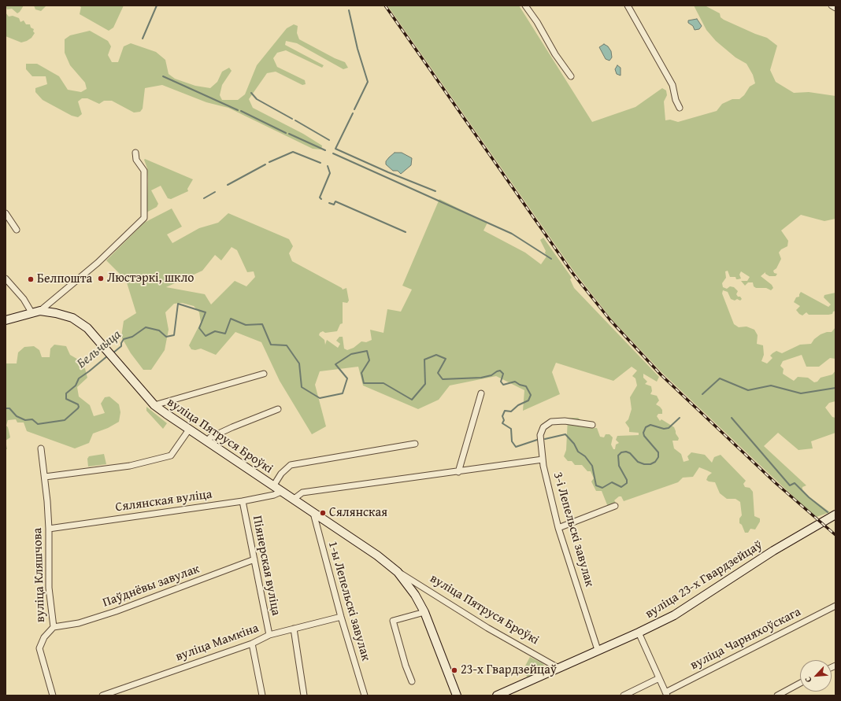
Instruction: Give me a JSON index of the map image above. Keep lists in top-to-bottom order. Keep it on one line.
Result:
{"streets":{"main road":["вуліца Пятруся Броўкі","вуліца 23-х Гвардзейцаў"],"street":["Сялянская вуліца","3-і Лепельскі завулак","Піянерская вуліца","вуліца Кляшчова","Паўднёвы завулак","1-ы Лепельскі завулак","вуліца Чарняхоўскага","вуліца Мамкіна"]},"crossings":[["вуліца Пятруся Броўкі","Сялянская вуліца"],["вуліца Пятруся Броўкі","вуліца 23-х Гвардзейцаў"],["вуліца Пятруся Броўкі","1-ы Лепельскі завулак"],["Сялянская вуліца","Піянерская вуліца"],["Сялянская вуліца","вуліца Кляшчова"],["3-і Лепельскі завулак","вуліца 23-х Гвардзейцаў"],["Піянерская вуліца","Паўднёвы завулак"],["Піянерская вуліца","вуліца Мамкіна"],["вуліца Кляшчова","Паўднёвы завулак"],["1-ы Лепельскі завулак","вуліца Мамкіна"]],"water":["Бельчыца"],"places":["Люстэркі, шкло","Белпошта","Сялянская","23-х Гвардзейцаў"],"north":"bottom left"}
